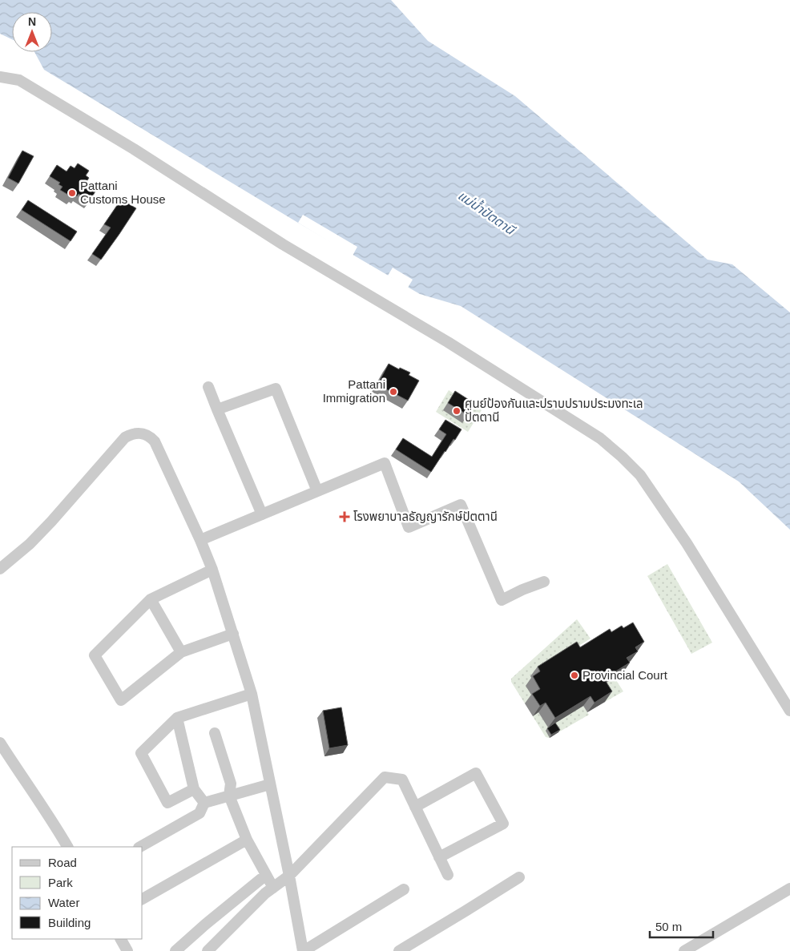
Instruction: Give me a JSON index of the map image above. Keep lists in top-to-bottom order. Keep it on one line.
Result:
{"water":["แม่น้ำปัตตานี"],"places":{"other":["Pattani Customs House","Pattani Immigration","ศูนย์ป้องกันและปราบปรามประมงทะเล ปัตตานี","Provincial Court"],"health":["โรงพยาบาลธัญญารักษ์ปัตตานี"]},"legend":["Road","Park","Water","Building"],"scale_bar":"50 m","north":"top"}
